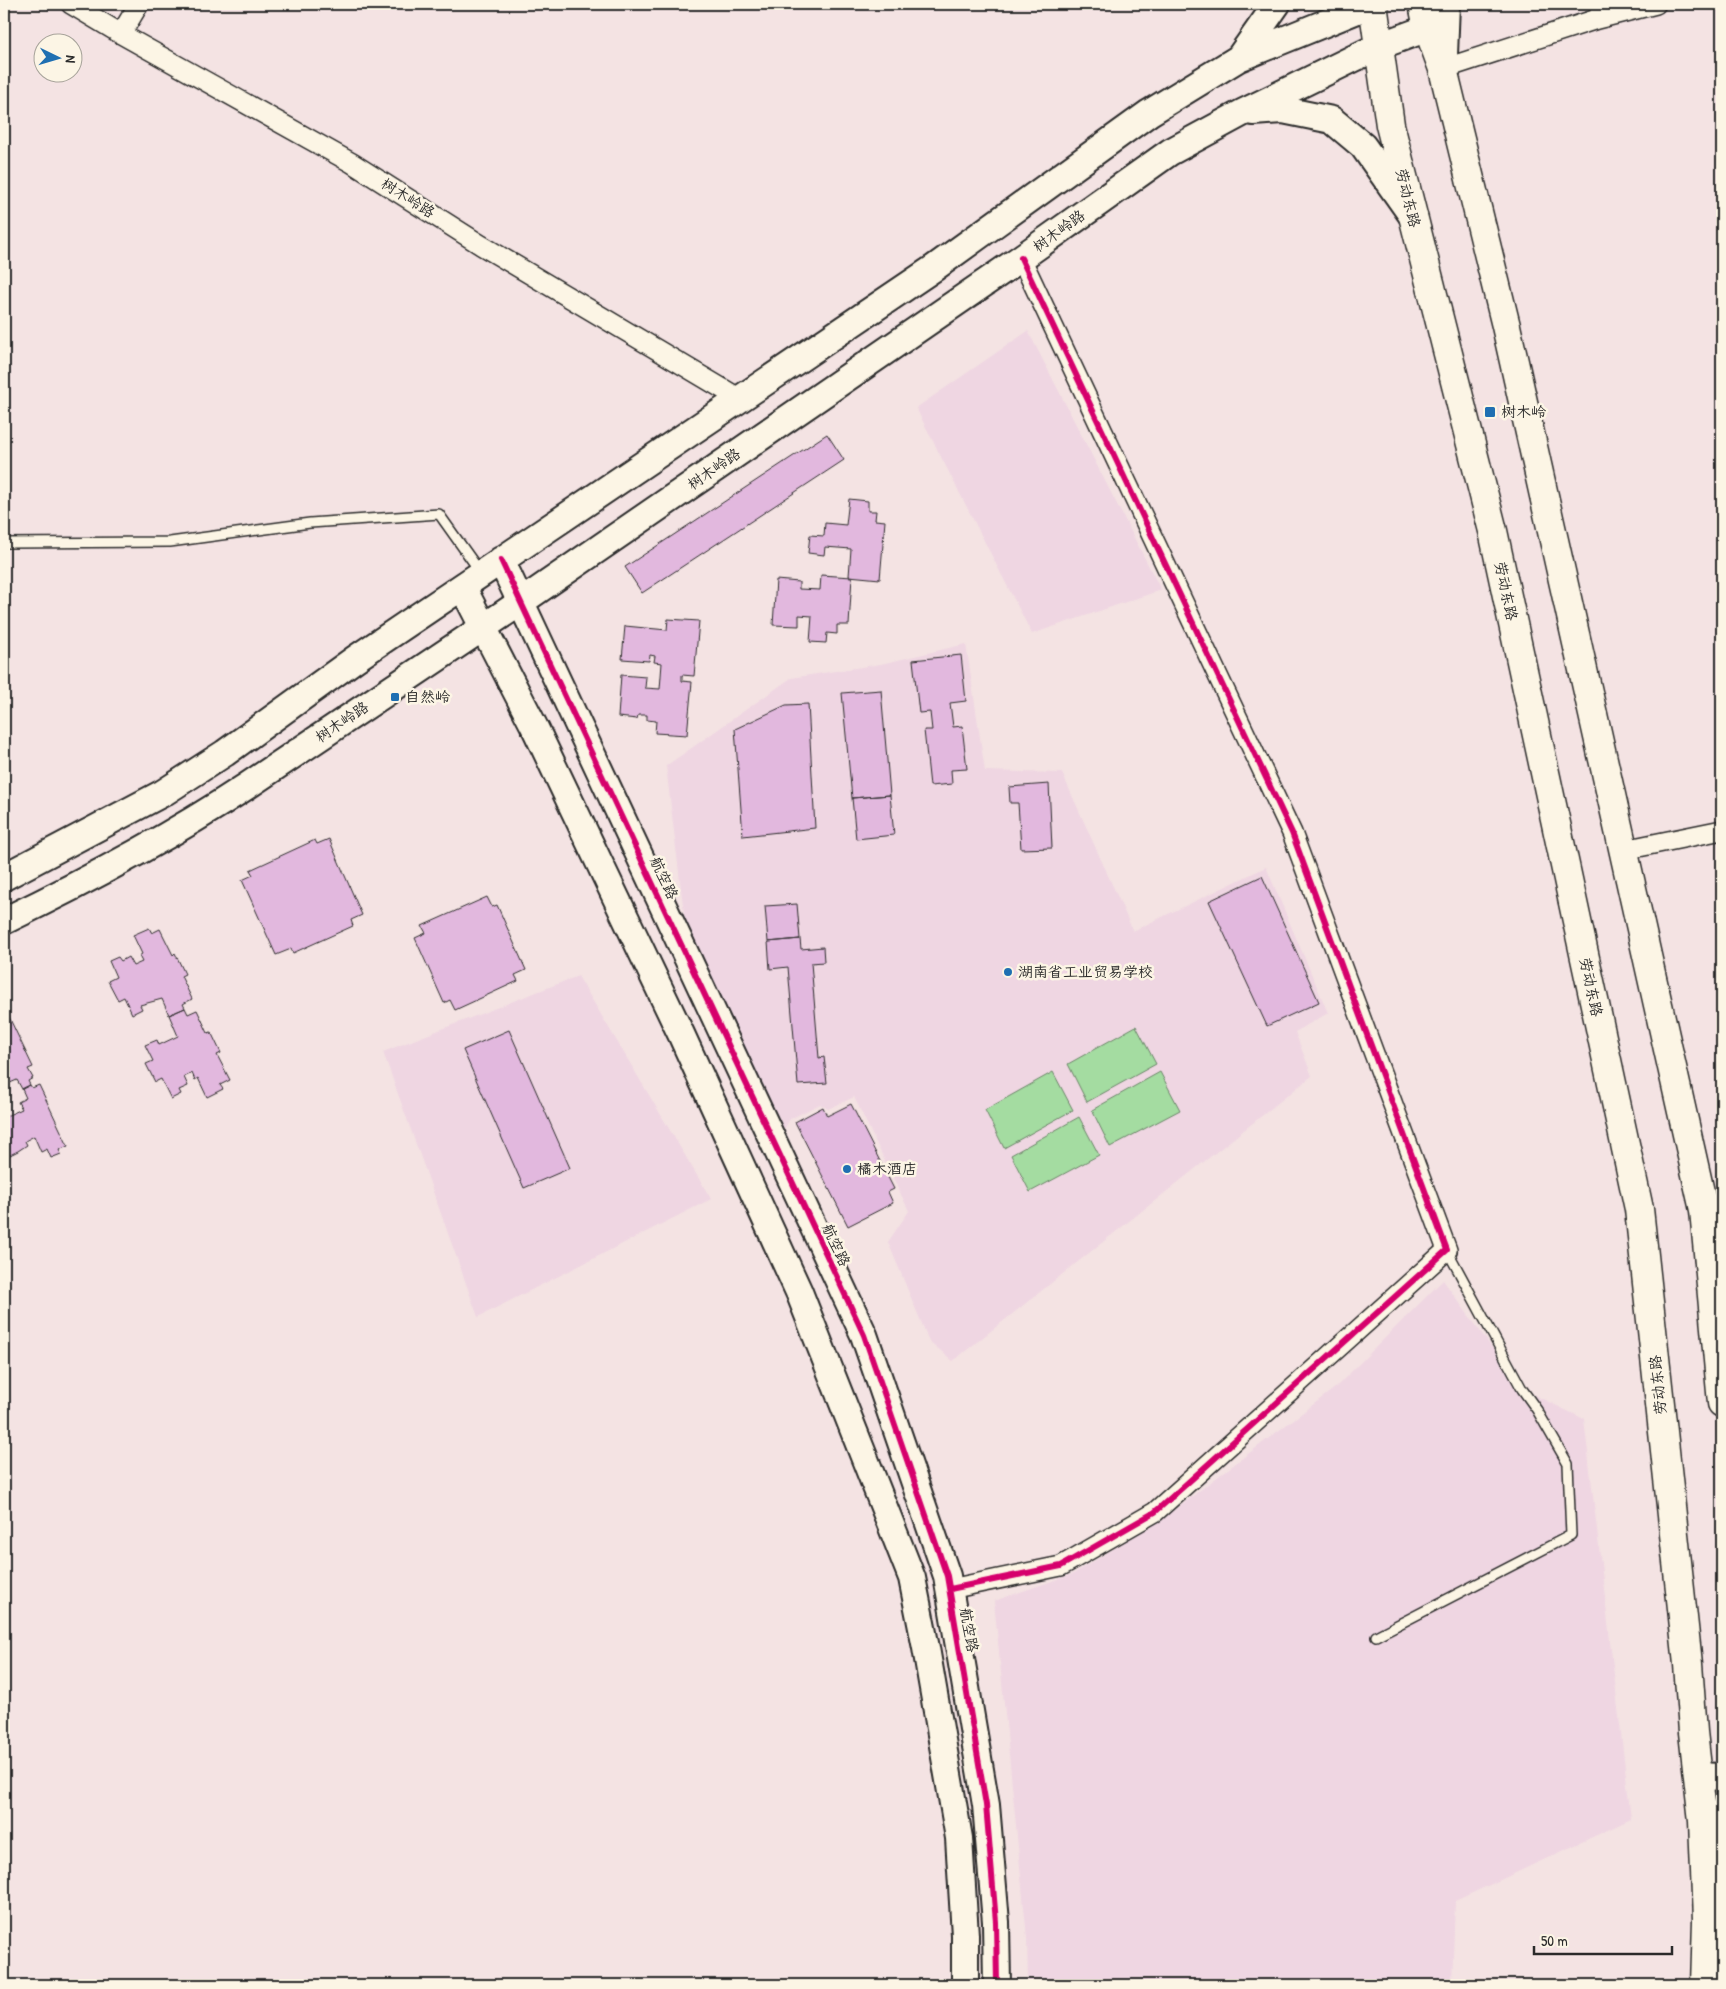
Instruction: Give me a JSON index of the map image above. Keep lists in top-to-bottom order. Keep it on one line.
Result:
{"streets":{"main road":["树木岭路","劳动东路","航空路"]},"crossings":[["树木岭路","劳动东路"],["树木岭路","航空路"]],"places":{"transit":["树木岭","自然岭"],"other":["湖南省工业贸易学校","橘木酒店"]},"scale_bar":"50 m","north":"right"}
